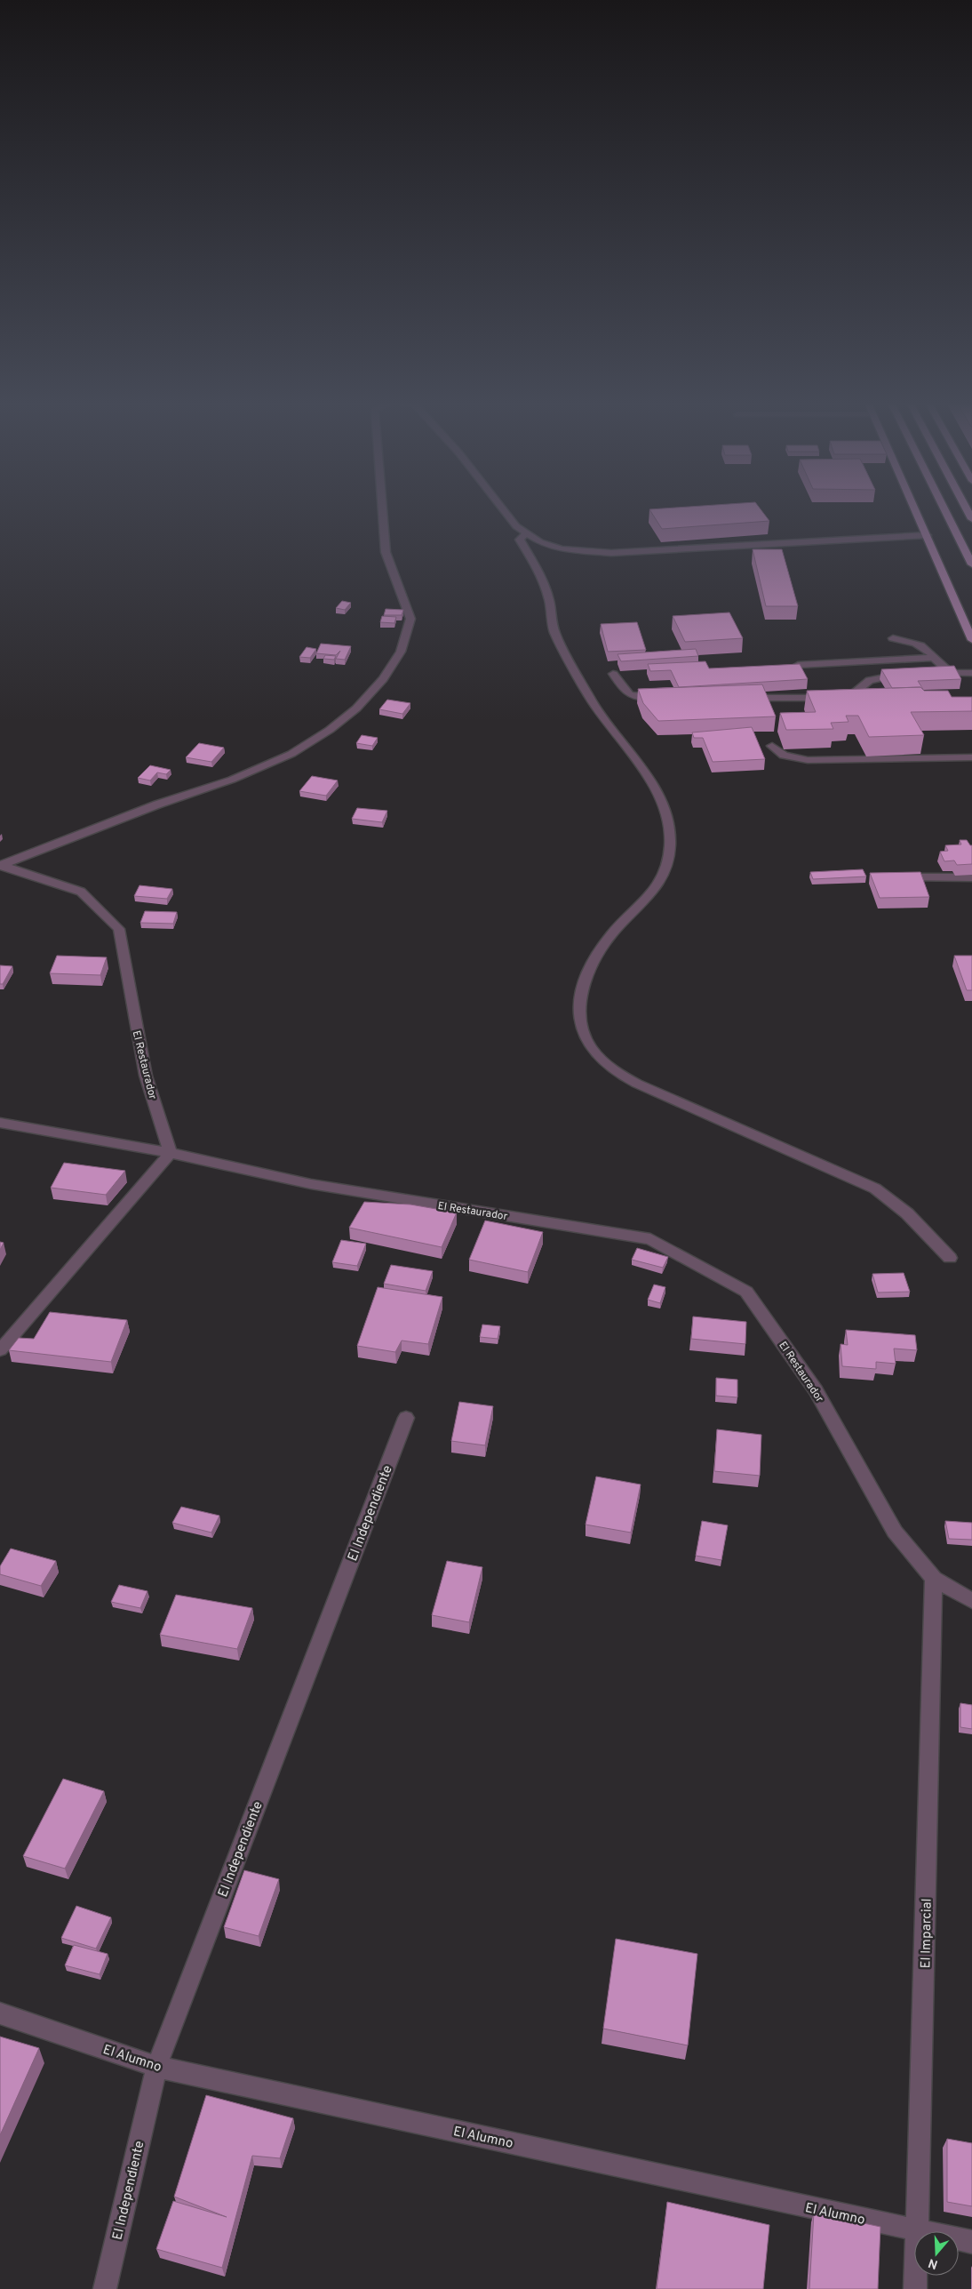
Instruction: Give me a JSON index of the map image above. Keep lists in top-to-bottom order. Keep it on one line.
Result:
{"streets":{"street":["El Restaurador","El Independiente","El Imparcial","El Alumno"]},"crossings":[["El Restaurador","El Imparcial"],["El Independiente","El Alumno"],["El Imparcial","El Alumno"]],"north":"bottom"}
